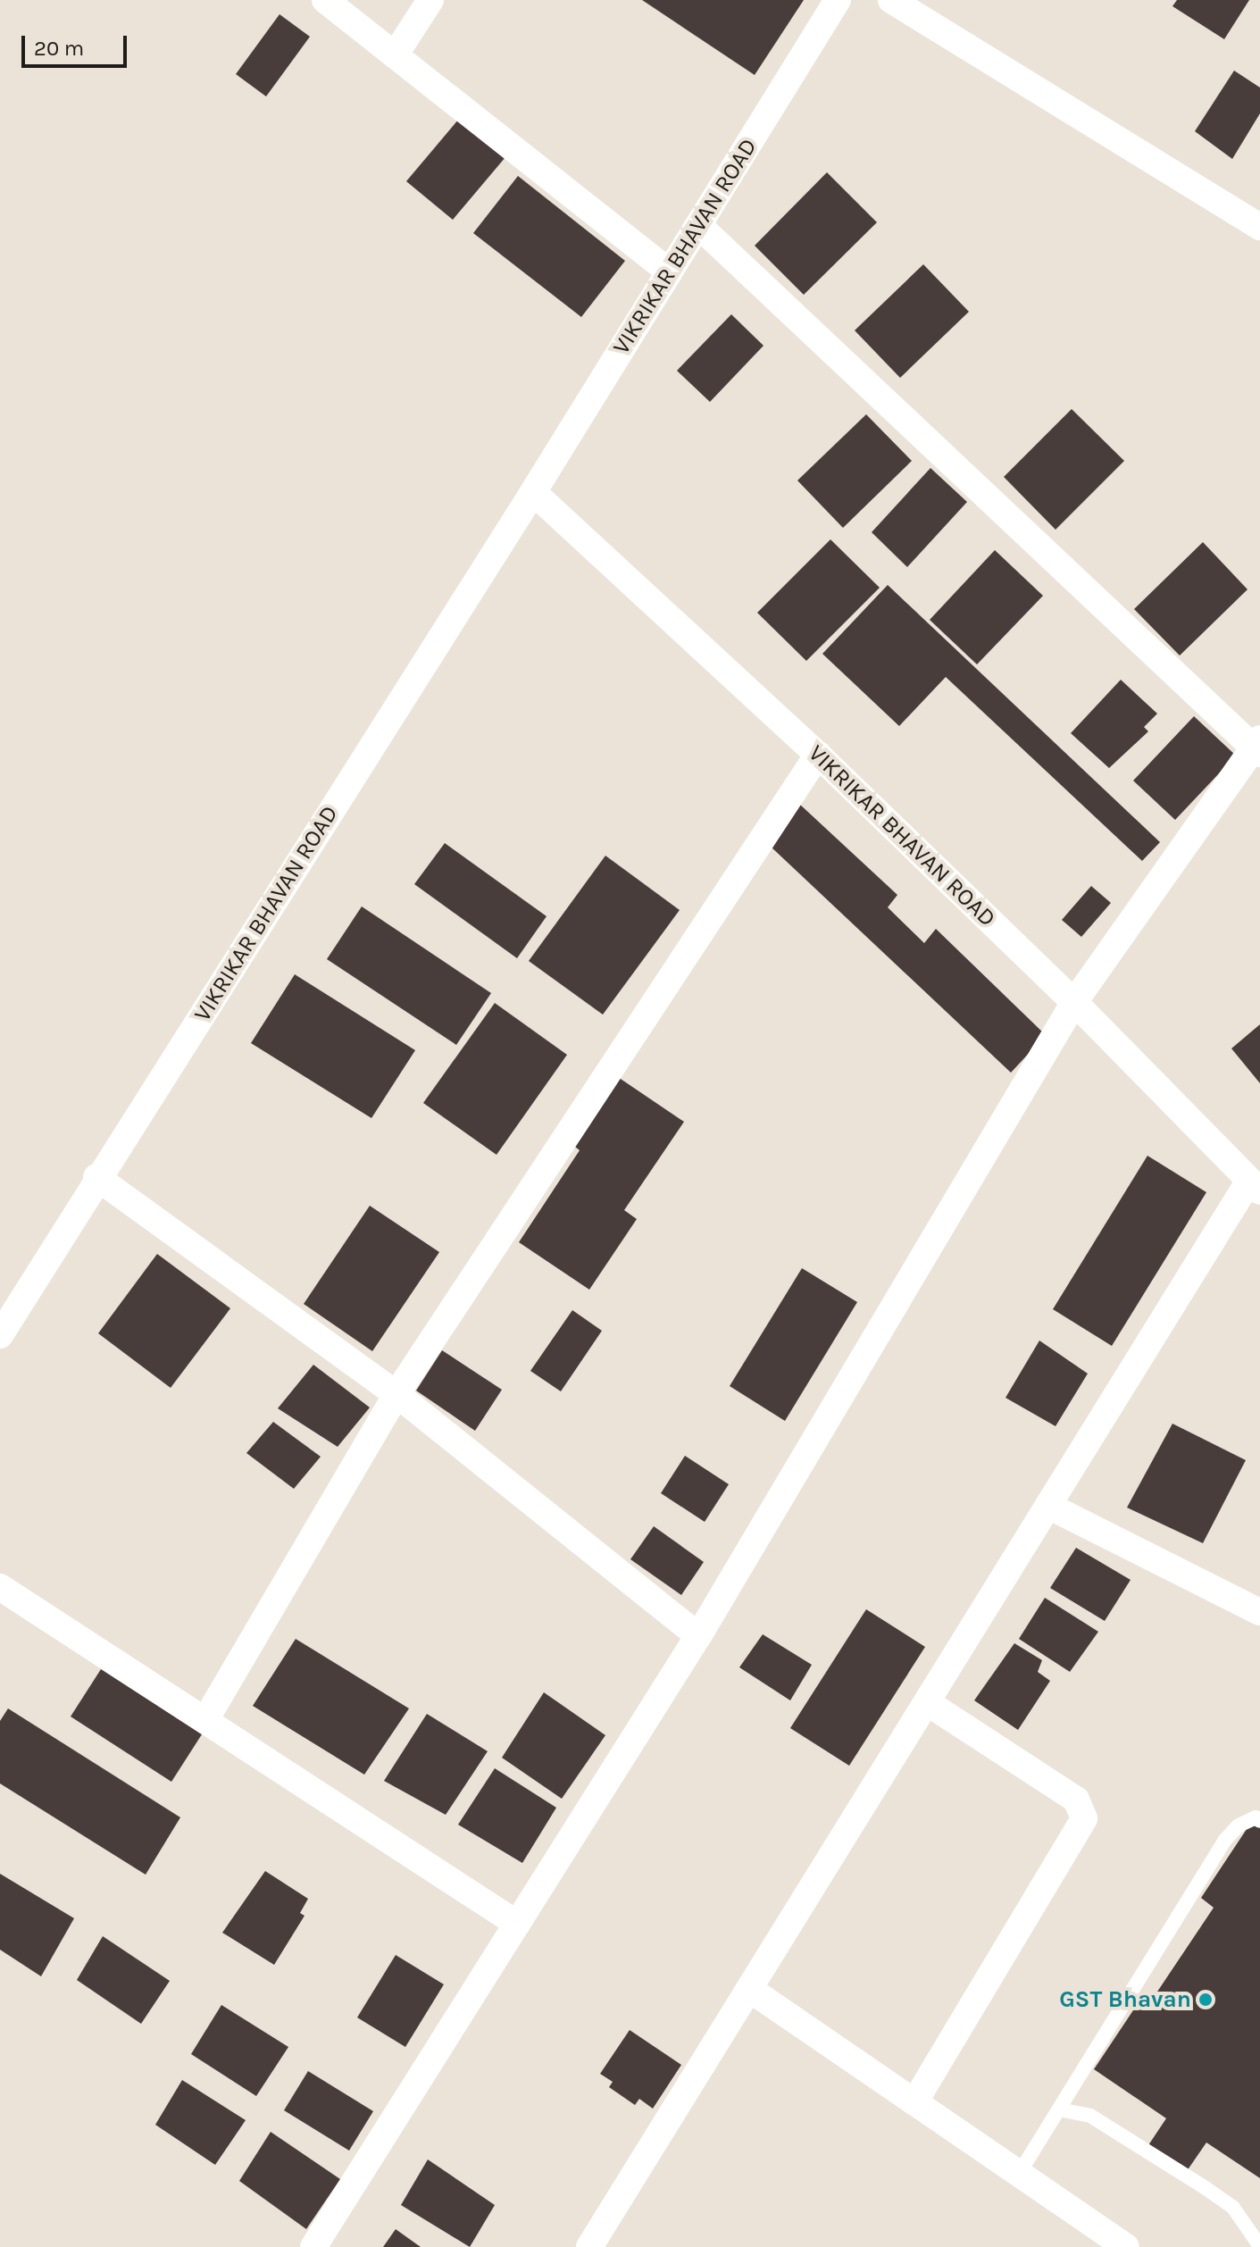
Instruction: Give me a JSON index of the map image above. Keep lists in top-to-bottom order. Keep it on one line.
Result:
{"streets":{"street":["VIKRIKAR BHAVAN ROAD"]},"places":["GST Bhavan"],"scale_bar":"20 m"}
